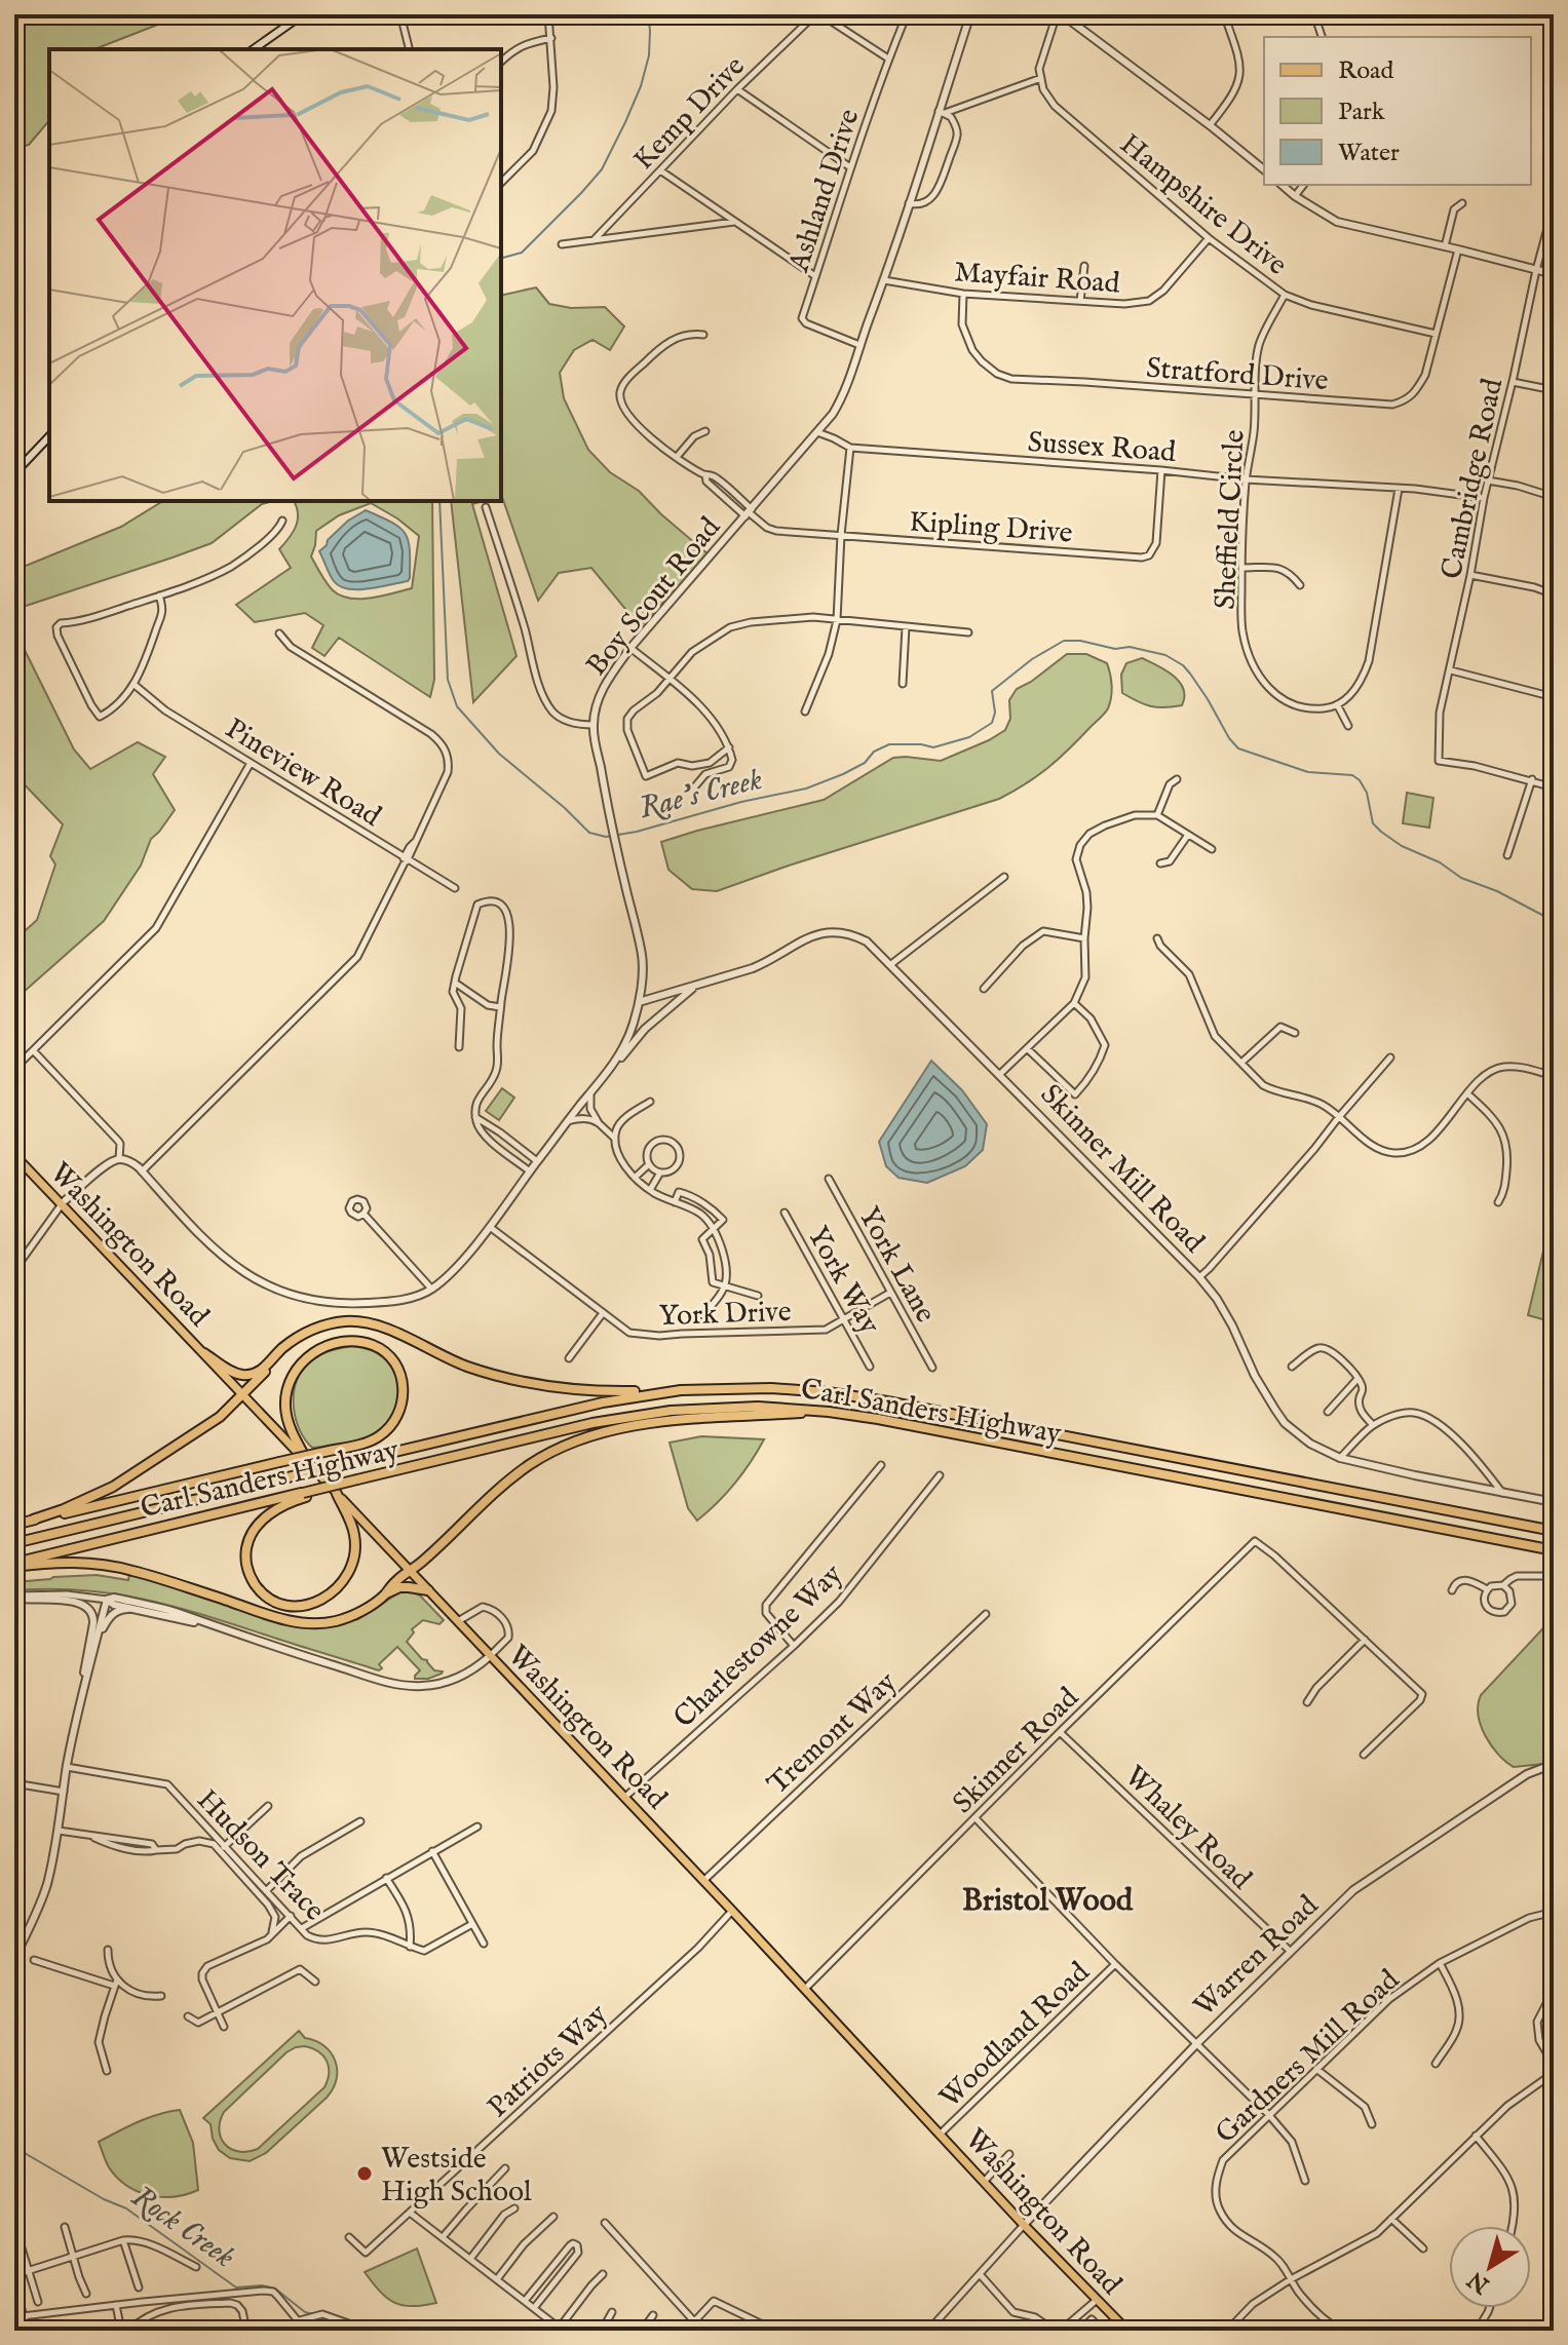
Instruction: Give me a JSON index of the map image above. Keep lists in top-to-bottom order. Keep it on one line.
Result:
{"streets":{"highway":["Carl Sanders Highway"],"main road":["Washington Road"],"street":["Kemp Drive","Ashland Drive","Hampshire Drive","Mayfair Road","Stratford Drive","Sussex Road","Cambridge Road","Sheffield Circle","Kipling Drive","Boy Scout Road","Pineview Road","Skinner Mill Road","York Lane","York Way","York Drive","Charlestowne Way","Tremont Way","Skinner Road","Whaley Road","Hudson Trace","Warren Road","Woodland Road","Gardners Mill Road","Patriots Way"]},"crossings":[["Ashland Drive","Boy Scout Road"],["Hampshire Drive","Mayfair Road"],["Hampshire Drive","Stratford Drive"],["Hampshire Drive","Sheffield Circle"],["Mayfair Road","Stratford Drive"],["Mayfair Road","Boy Scout Road"],["Stratford Drive","Sheffield Circle"],["Sussex Road","Cambridge Road"],["Sussex Road","Sheffield Circle"],["Sussex Road","Kipling Drive"],["Sussex Road","Boy Scout Road"],["Kipling Drive","Boy Scout Road"],["Boy Scout Road","Skinner Mill Road"],["Boy Scout Road","York Drive"],["Washington Road","Charlestowne Way"],["Washington Road","Tremont Way"],["Washington Road","Skinner Road"],["Washington Road","Warren Road"],["Washington Road","Woodland Road"],["Washington Road","Patriots Way"],["York Lane","York Drive"],["York Way","York Drive"],["Skinner Road","Whaley Road"],["Whaley Road","Warren Road"]],"districts":["Bristol Wood"],"water":["Rae's Creek","Rock Creek"],"places":["Westside High School"],"legend":["Road","Park","Water"],"north":"bottom left"}
